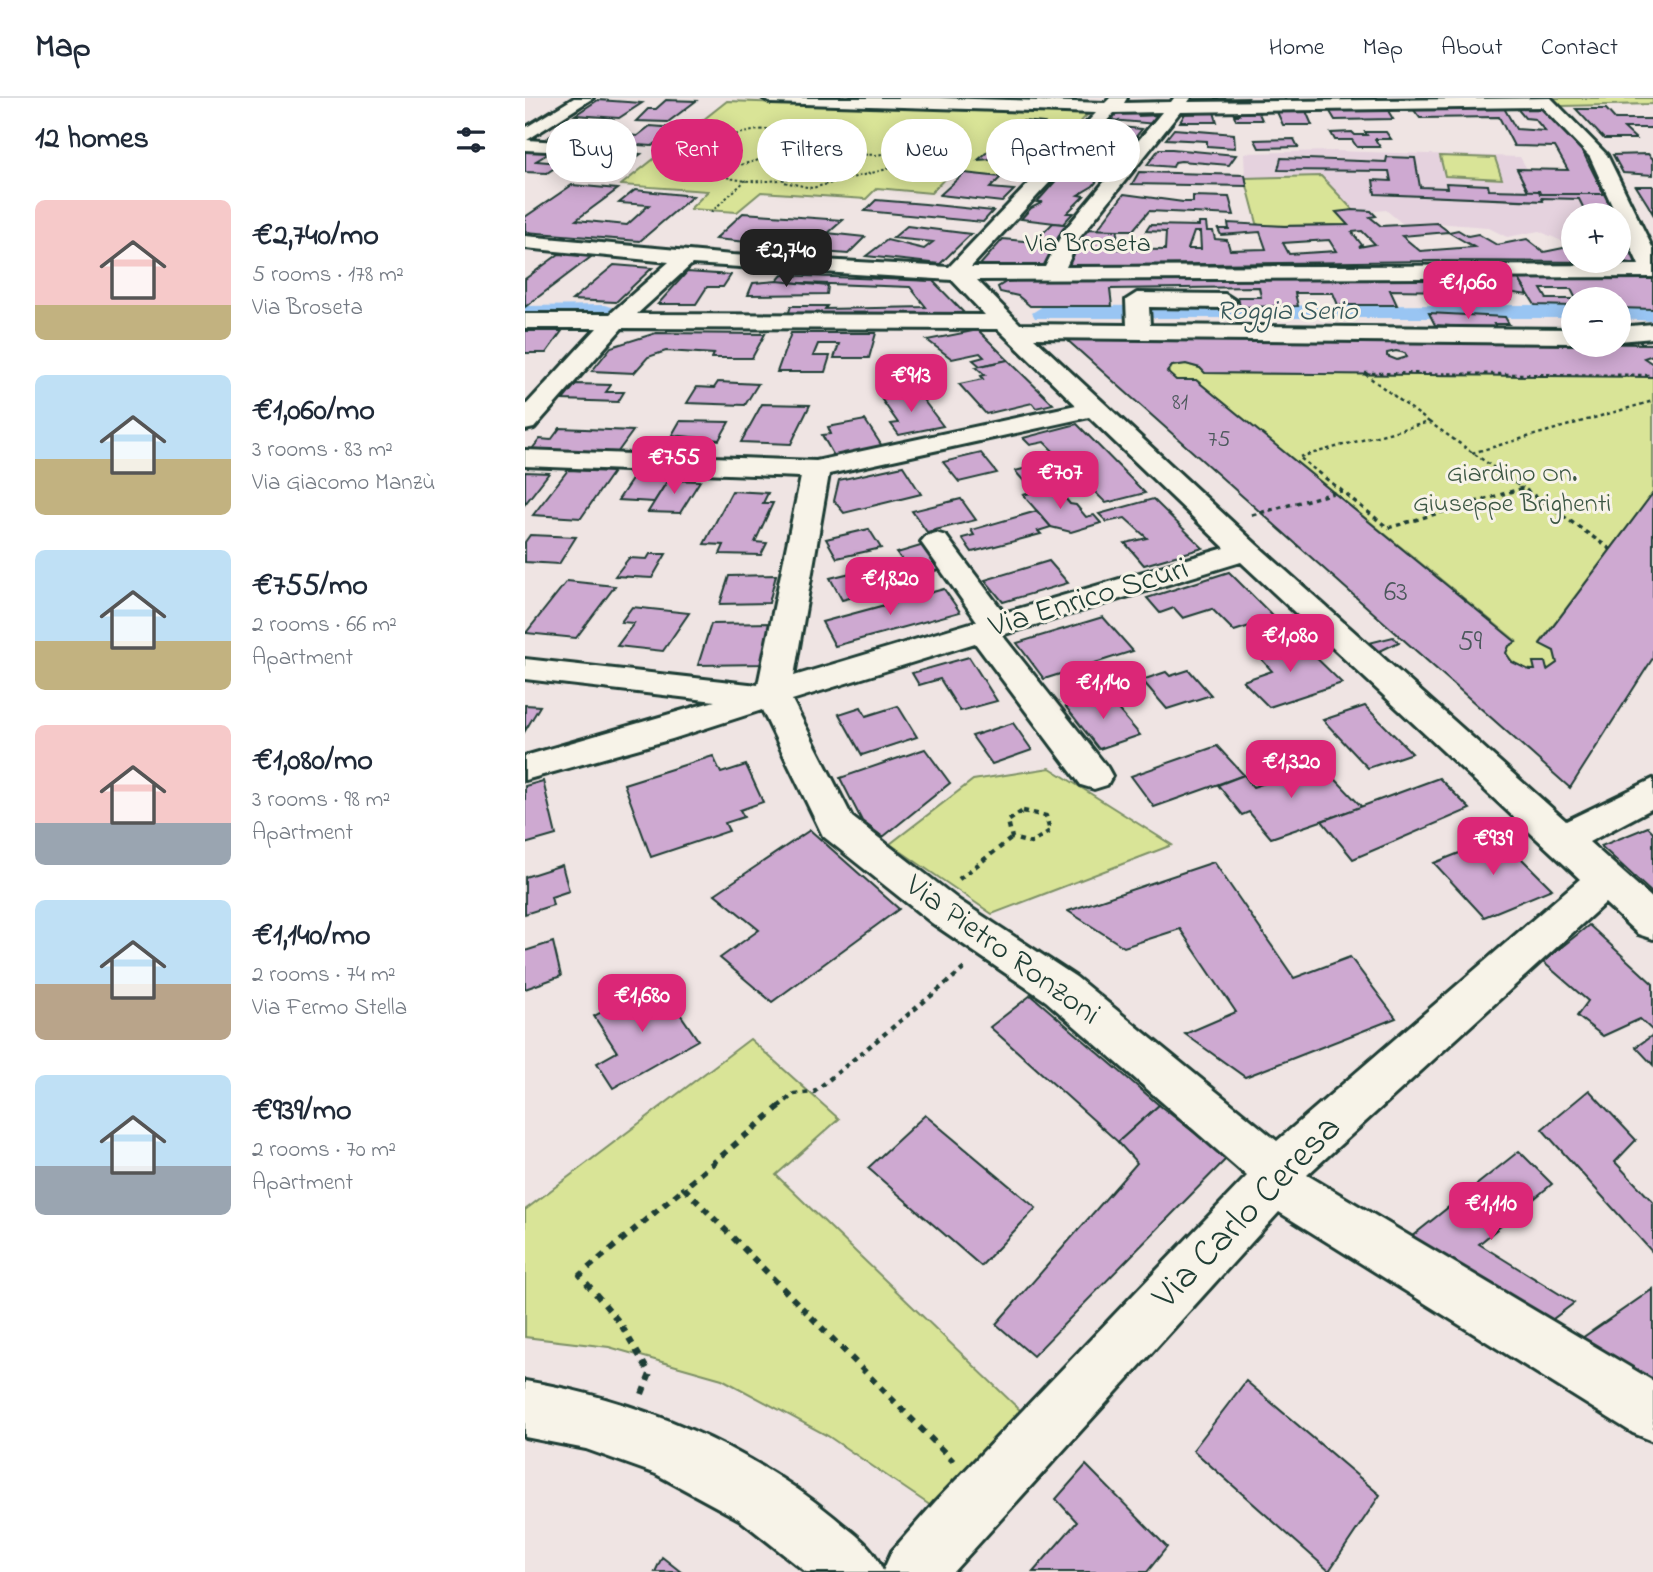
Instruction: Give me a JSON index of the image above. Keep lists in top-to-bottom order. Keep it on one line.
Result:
{"streets":{"street":["Via Broseta","Via Enrico Scuri","Via Pietro Ronzoni","Via Carlo Ceresa"]},"crossings":[["Via Enrico Scuri","Via Pietro Ronzoni"],["Via Pietro Ronzoni","Via Carlo Ceresa"]],"water":["Roggia Serio"],"parks":["Giardino On. Giuseppe Brighenti"],"house_numbers":["81","75","63","59"],"page":{"header":"Map","nav":["Home","Map","About","Contact"],"heading":"12 homes","chip":["Buy","Rent","Filters","New","Apartment"],"list":[{"name":"€2,740/mo","note":"5 rooms · 178 m² · Via Broseta"},{"name":"€1,060/mo","note":"3 rooms · 83 m² · Via Giacomo Manzù"},{"name":"€755/mo","note":"2 rooms · 66 m² · Apartment"},{"name":"€1,080/mo","note":"3 rooms · 98 m² · Apartment"},{"name":"€1,140/mo","note":"2 rooms · 74 m² · Via Fermo Stella"},{"name":"€939/mo","note":"2 rooms · 70 m² · Apartment"}],"map_buttons":["+","−"],"price":["€2,740","€1,060","€913","€755","€707","€1,820","€1,080","€1,140","€1,320","€939","€1,680","€1,110"]}}
